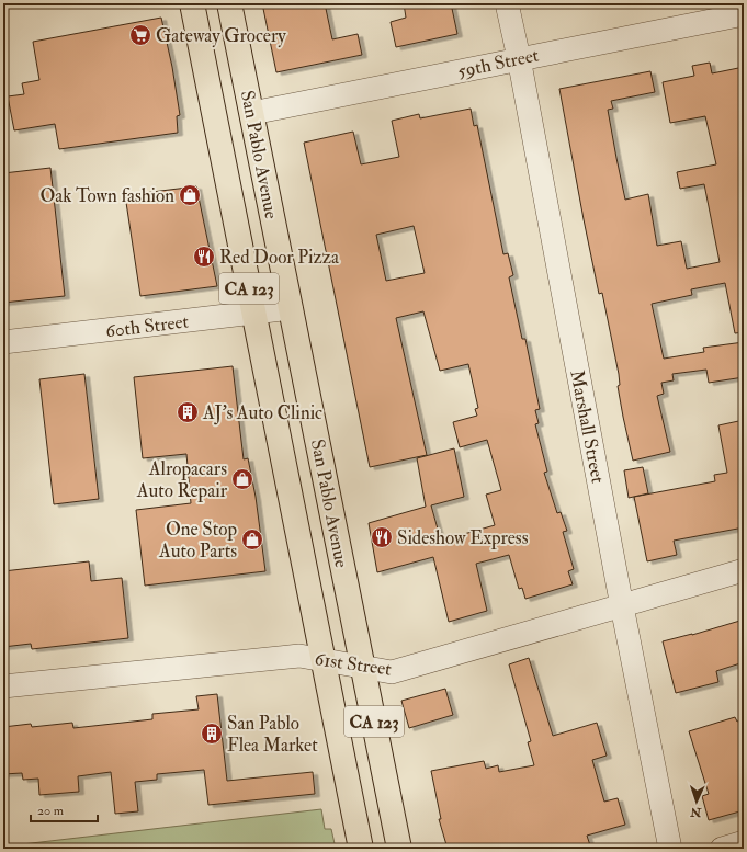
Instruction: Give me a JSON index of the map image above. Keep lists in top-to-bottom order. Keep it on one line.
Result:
{"streets":{"main road":["San Pablo Avenue","CA 123"],"street":["59th Street","60th Street","Marshall Street","61st Street"]},"crossings":[["59th Street","San Pablo Avenue"],["59th Street","Marshall Street"],["San Pablo Avenue","60th Street"],["San Pablo Avenue","61st Street"],["Marshall Street","61st Street"]],"places":{"supermarket":["Gateway Grocery"],"shop":["Oak Town fashion","Alropacars Auto Repair","One Stop Auto Parts"],"restaurant":["Red Door Pizza","Sideshow Express"],"building":["AJ's Auto Clinic","San Pablo Flea Market"]},"scale_bar":"20 m","north":"bottom"}
